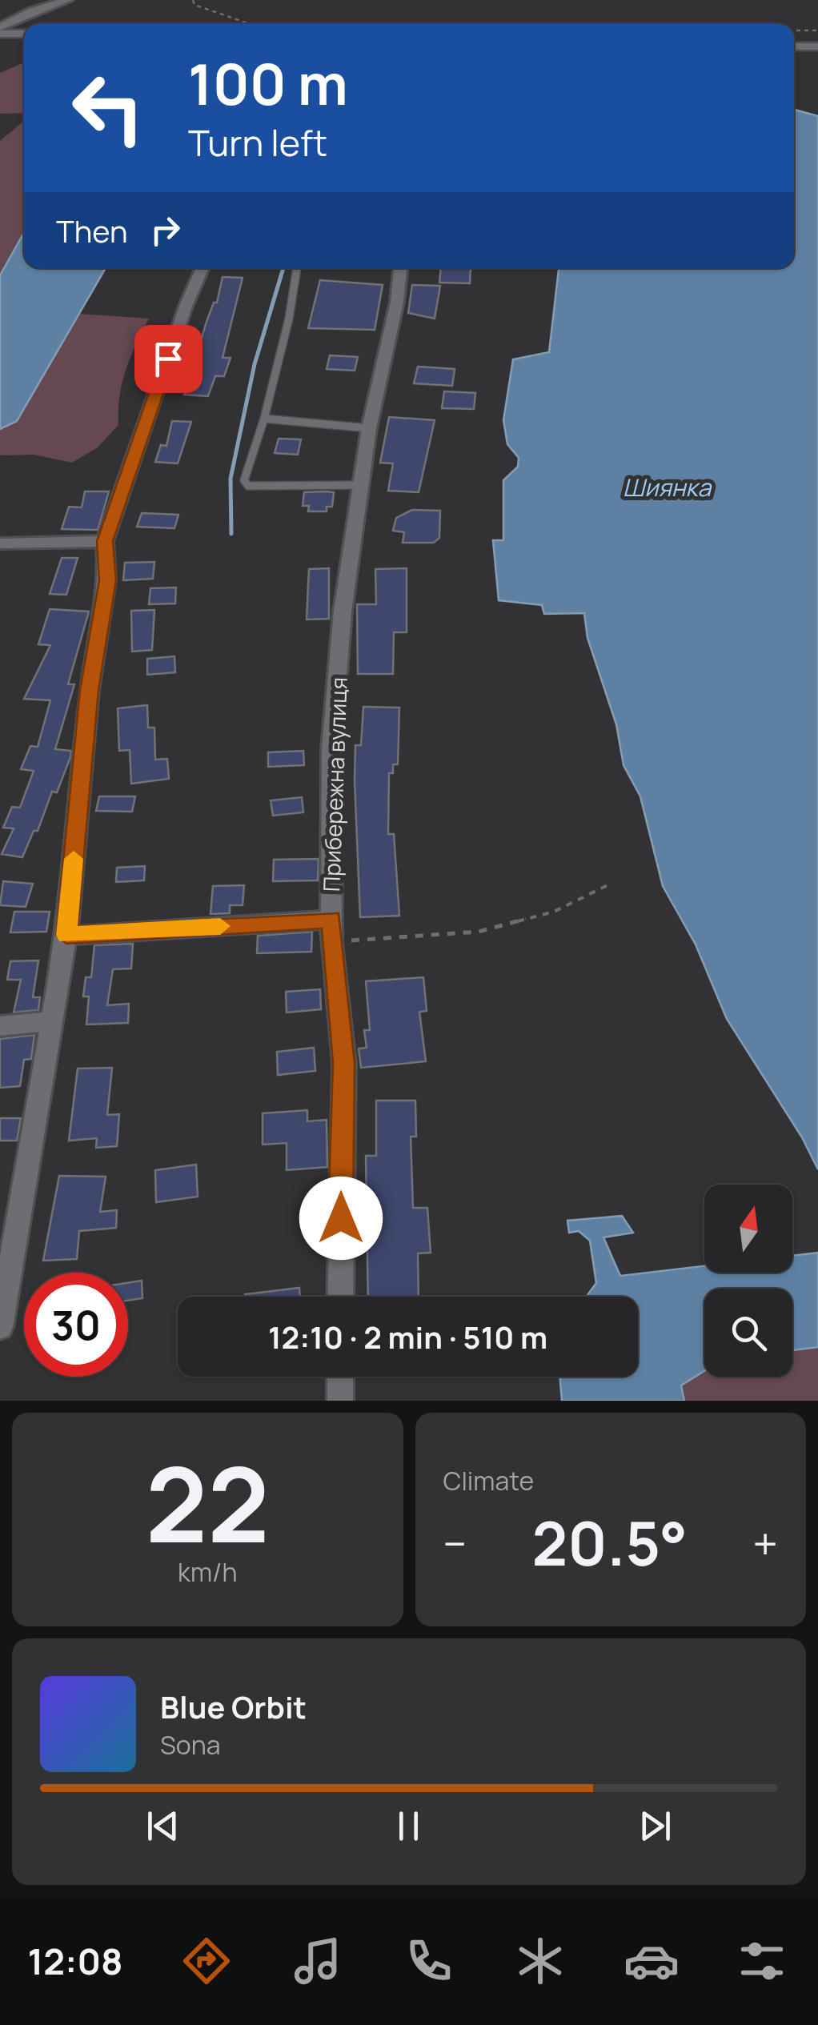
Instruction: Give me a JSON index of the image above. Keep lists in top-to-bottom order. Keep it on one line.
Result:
{"streets":{"street":["Прибережна вулиця"]},"water":["Шиянка"],"north":"top","page":{"turn":["100 m","Turn left"],"then":"Then","limit":"30","trip":"12:10 · 2 min · 510 m","tile":[["22","km/h"],"Climate"],"heat":["−","20.5°","+"],"song":["Blue Orbit","Sona"],"tabs":"12:08"}}
